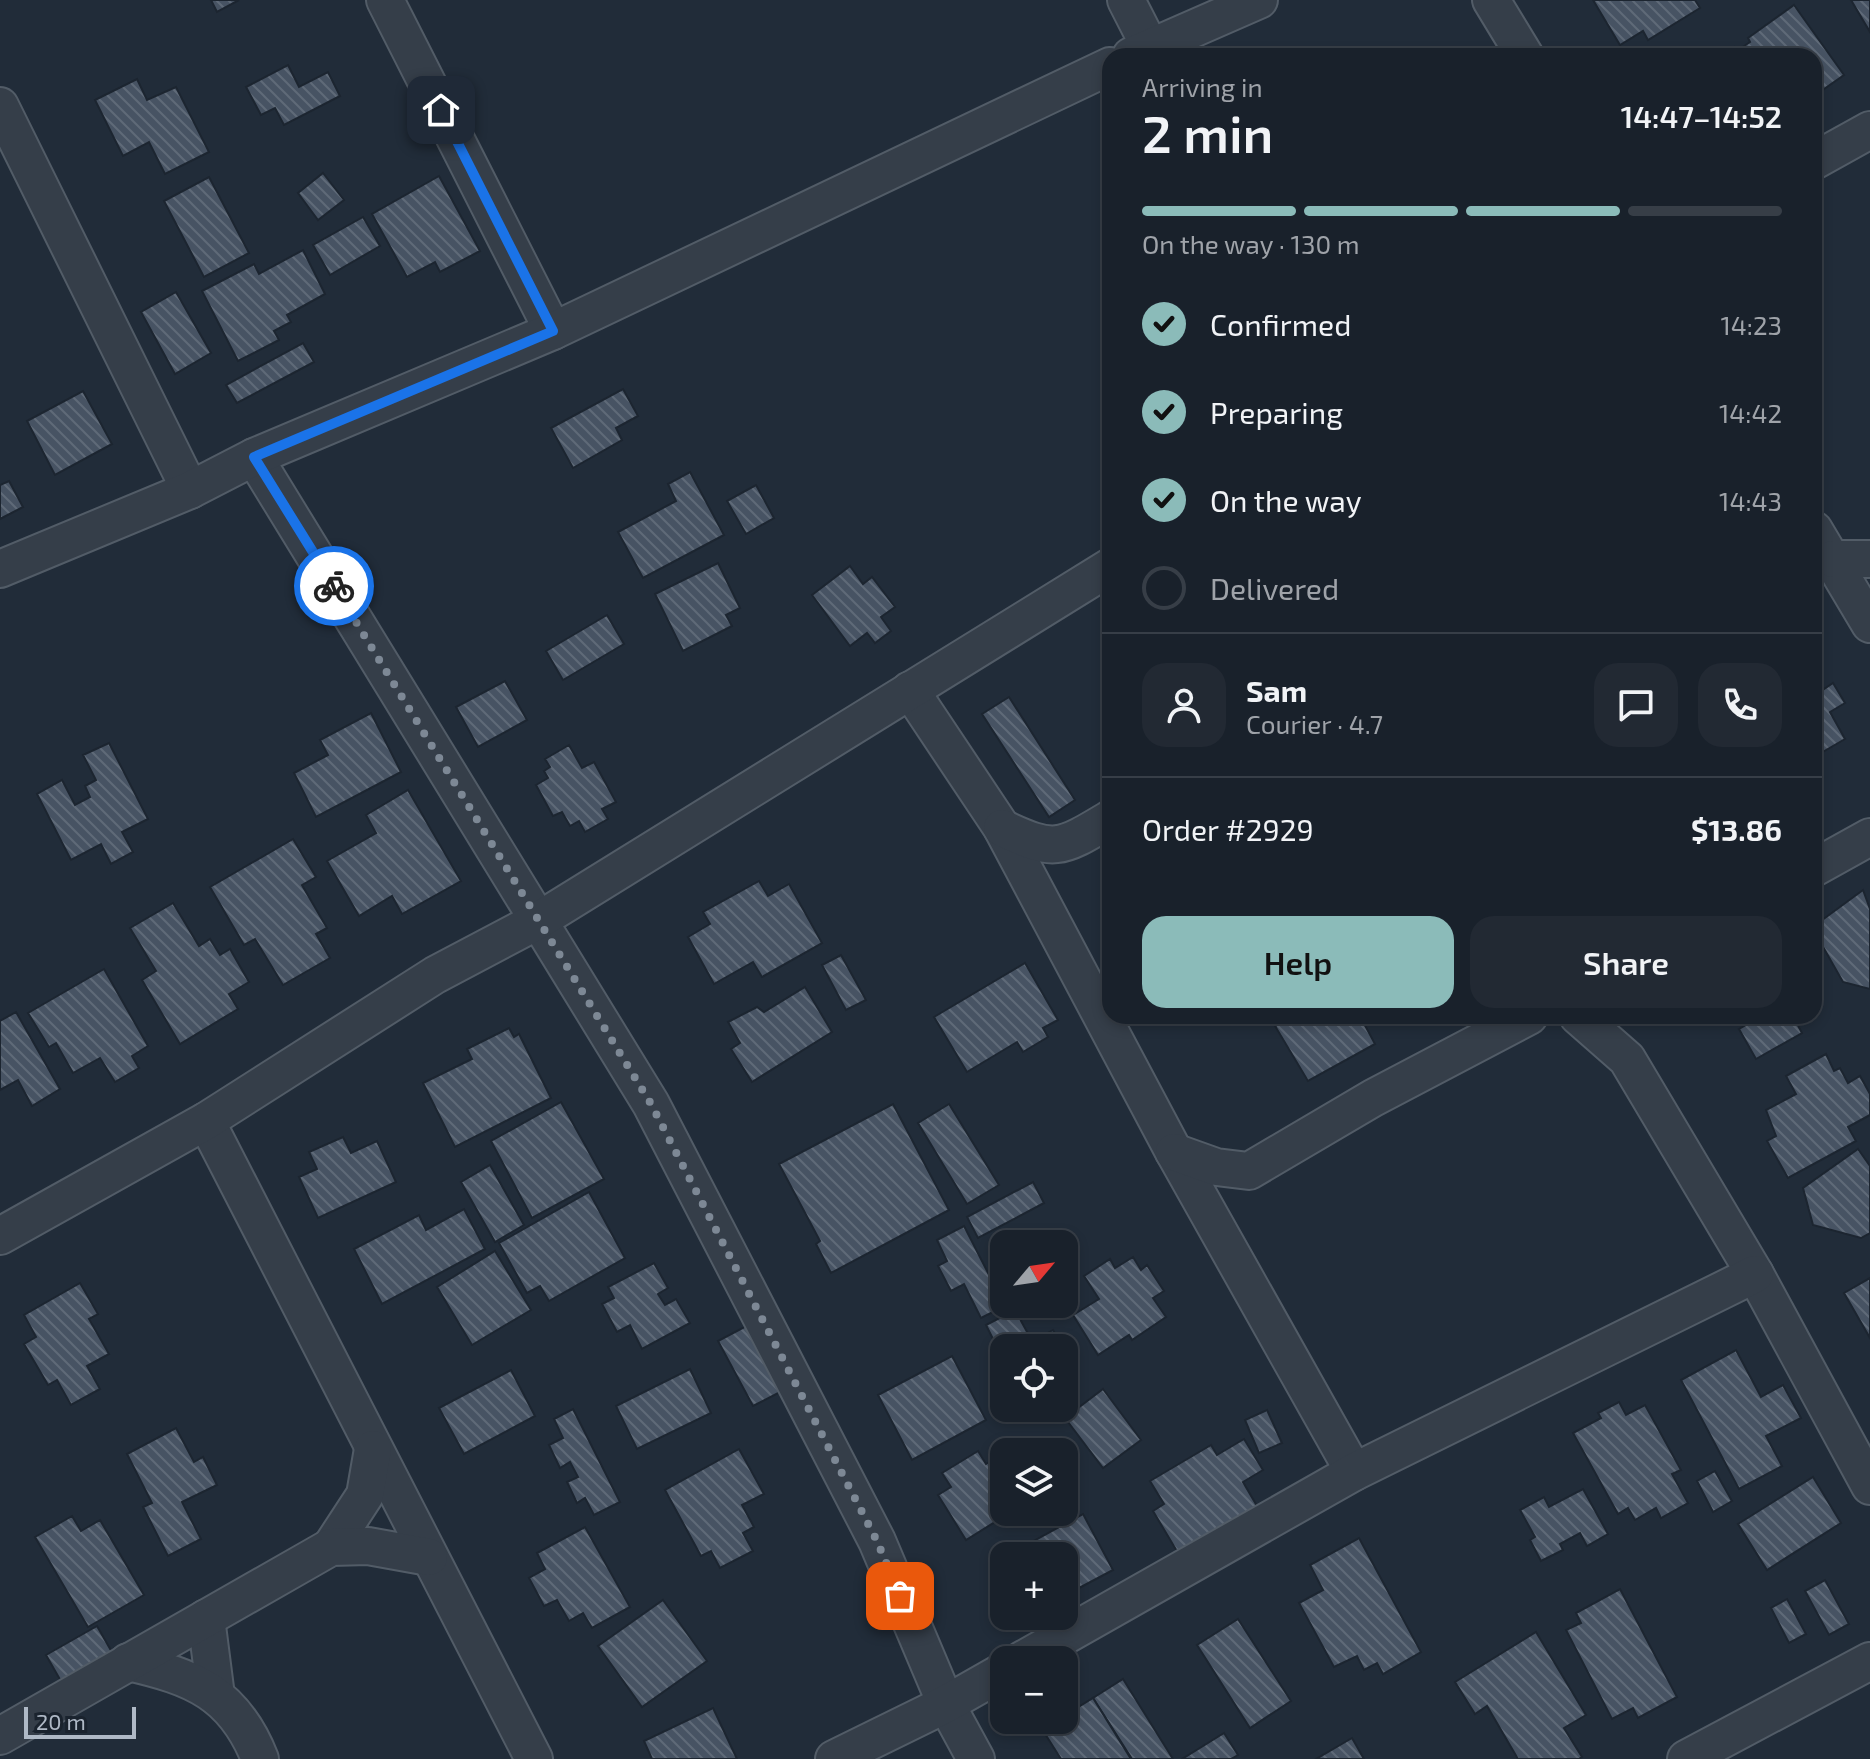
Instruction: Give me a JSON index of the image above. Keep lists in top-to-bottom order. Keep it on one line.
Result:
{"scale_bar":"20 m","north":"top right","page":{"heading":["2 min","Arriving in","14:47–14:52"],"panel":["Sam","Courier · 4.7","Order #2929","$13.86"],"bar":"On the way · 130 m","list":[["Confirmed","14:23"],["Preparing","14:42"],["On the way","14:43"],"Delivered"],"buttons":["Help","Share"],"map_buttons":["+","−"],"scale":"20 m"}}
